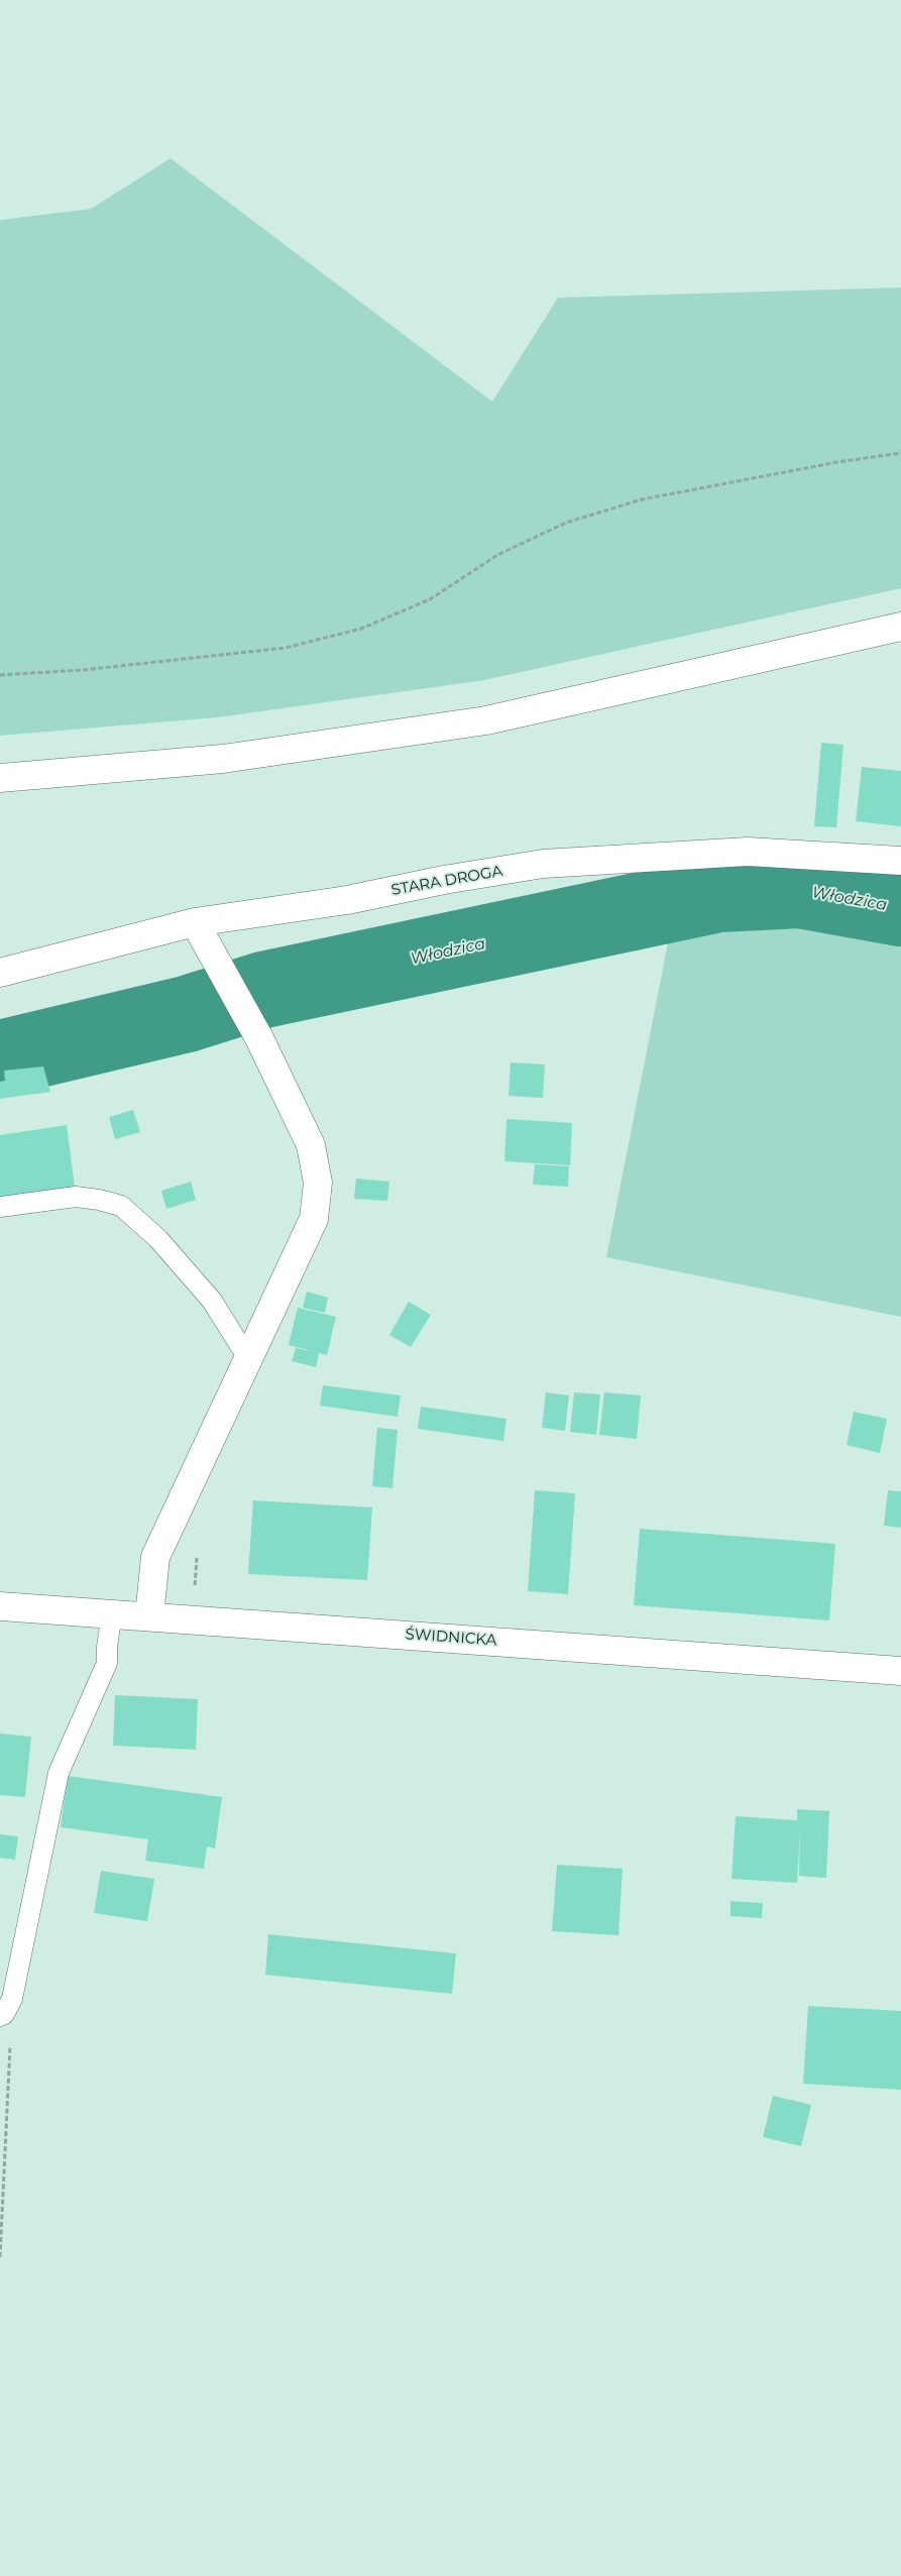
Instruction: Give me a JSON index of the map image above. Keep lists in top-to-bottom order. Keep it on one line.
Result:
{"streets":{"street":["STARA DROGA","ŚWIDNICKA"]},"water":["Włodzica"]}
